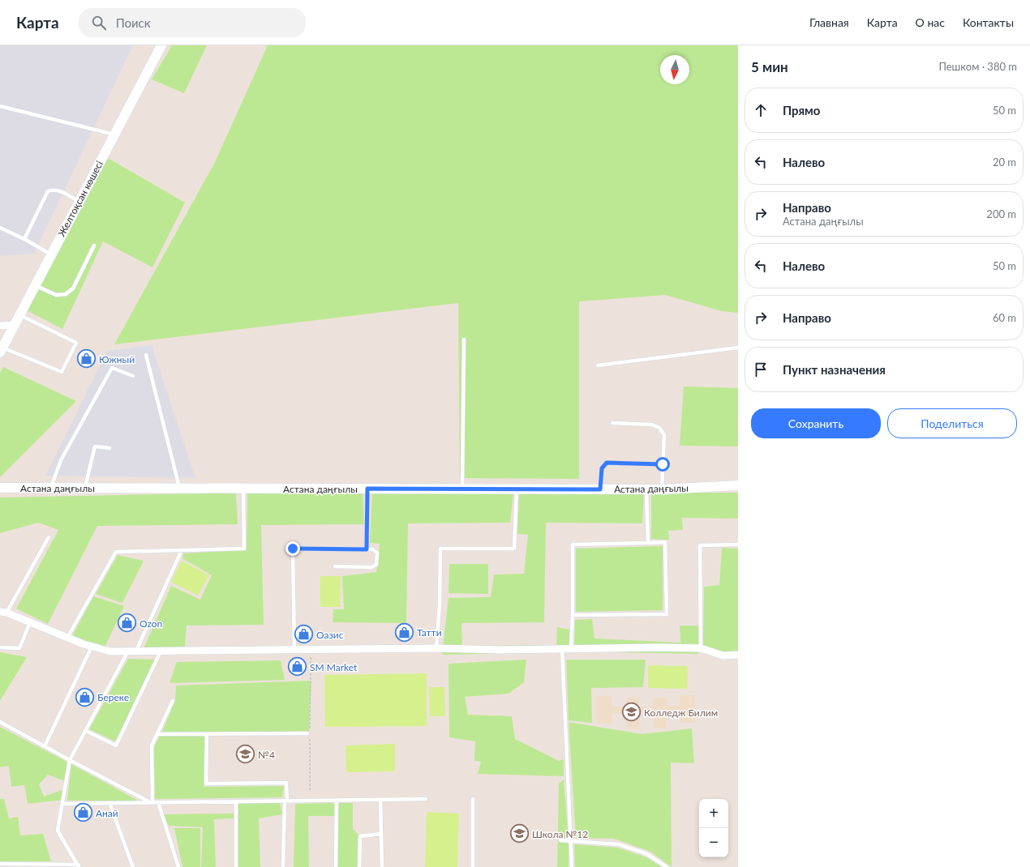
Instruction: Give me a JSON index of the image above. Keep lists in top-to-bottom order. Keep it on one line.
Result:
{"streets":{"street":["Желтоқсан көшесі","Астана даңғылы"]},"places":{"shop":["Южный","Ozon","Татти","Оазис","SM Market","Береке","Анай"],"school or university":["Колледж Билим","№4","Школа №12"]},"north":"bottom","page":{"header":"Карта","search":"Поиск","nav":["Главная","Карта","О нас","Контакты"],"heading":["5 мин","Пешком · 380 m"],"list":[["Прямо","50 m"],["Налево","20 m"],["Направо","Астана даңғылы","200 m"],["Налево","50 m"],["Направо","60 m"],"Пункт назначения"],"buttons":["Сохранить","Поделиться"],"map_buttons":["+","−"]}}
